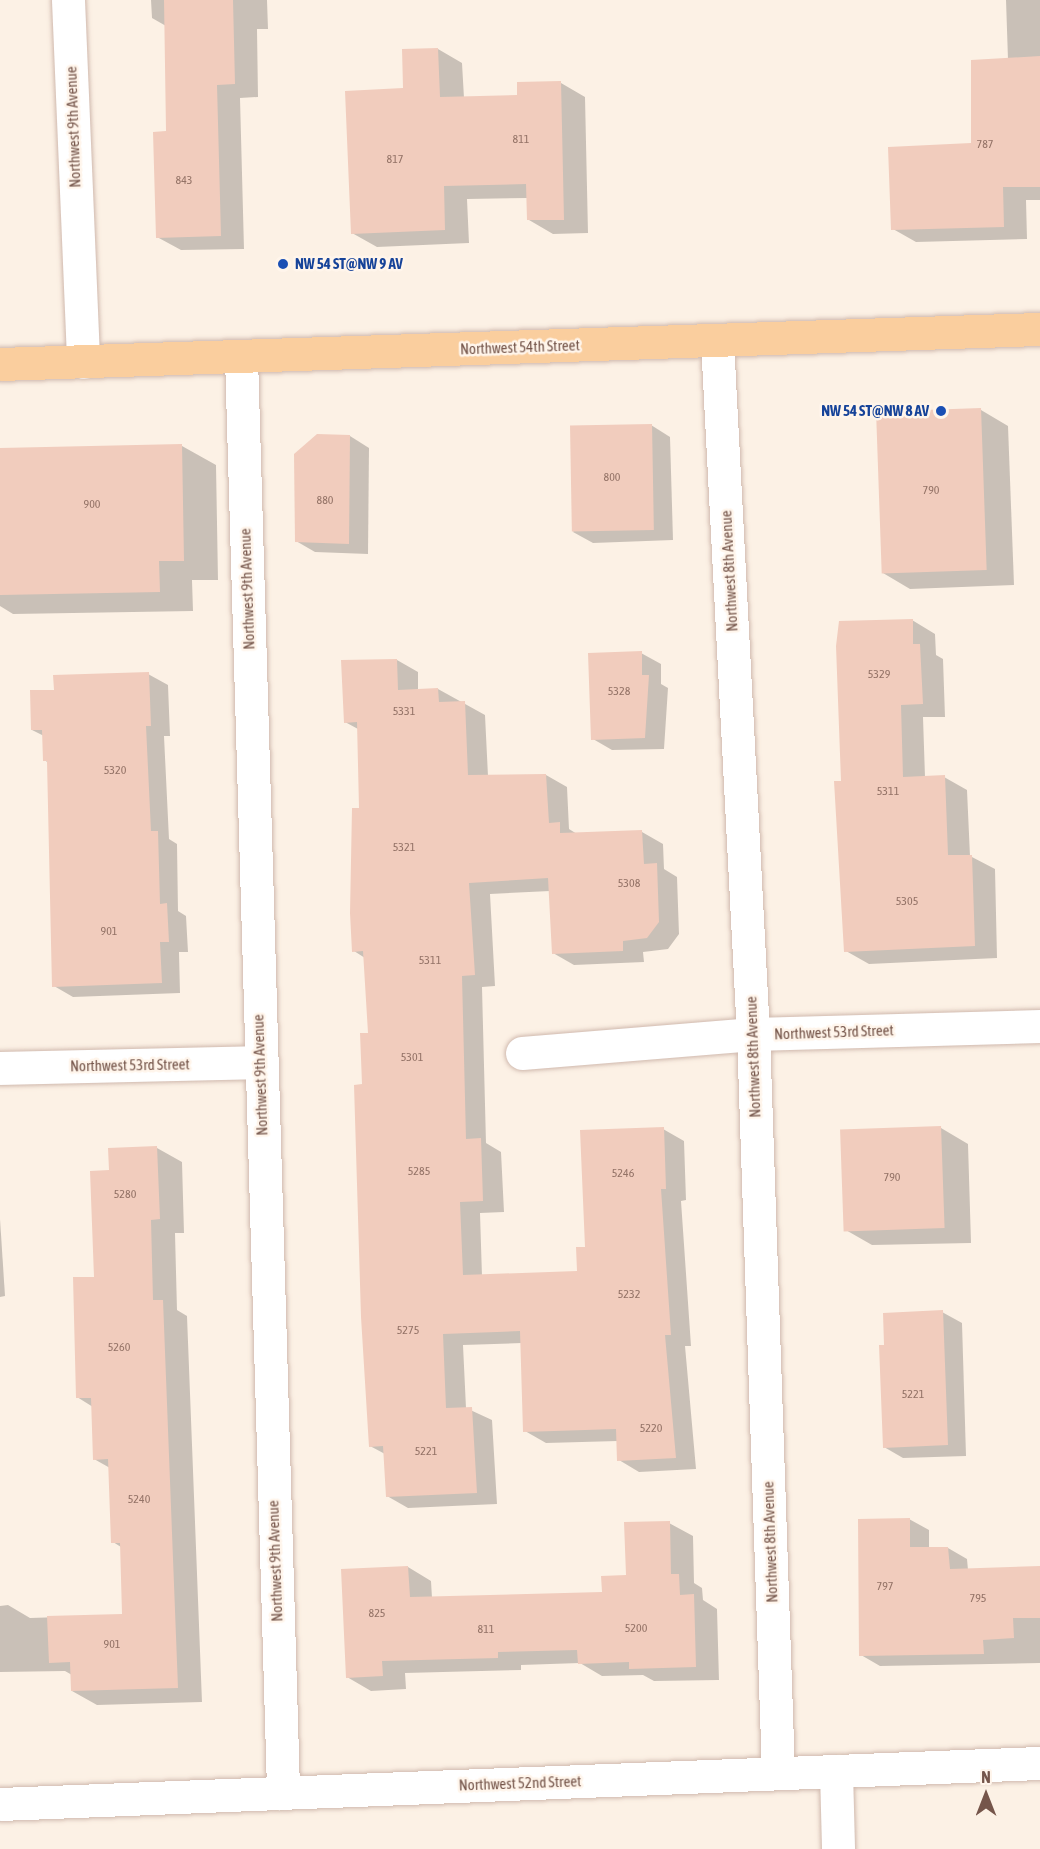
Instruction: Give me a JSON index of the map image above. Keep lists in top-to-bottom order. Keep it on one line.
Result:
{"streets":{"main road":["Northwest 54th Street"],"street":["Northwest 9th Avenue","Northwest 8th Avenue","Northwest 53rd Street","Northwest 52nd Street"]},"crossings":[["Northwest 9th Avenue","Northwest 54th Street"],["Northwest 9th Avenue","Northwest 53rd Street"],["Northwest 9th Avenue","Northwest 52nd Street"],["Northwest 54th Street","Northwest 8th Avenue"],["Northwest 8th Avenue","Northwest 53rd Street"],["Northwest 8th Avenue","Northwest 52nd Street"]],"places":["NW 54 ST@NW 9 AV","NW 54 ST@NW 8 AV"],"house_numbers":["811","787","817","843","800","790","880","900","5329","5328","5331","5320","5311","5321","5308","5305","901","5311","5301","5285","5246","790","5280","5232","5275","5260","5221","5220","5221","5240","797","795","825","5200","811","901"],"north":"top"}
